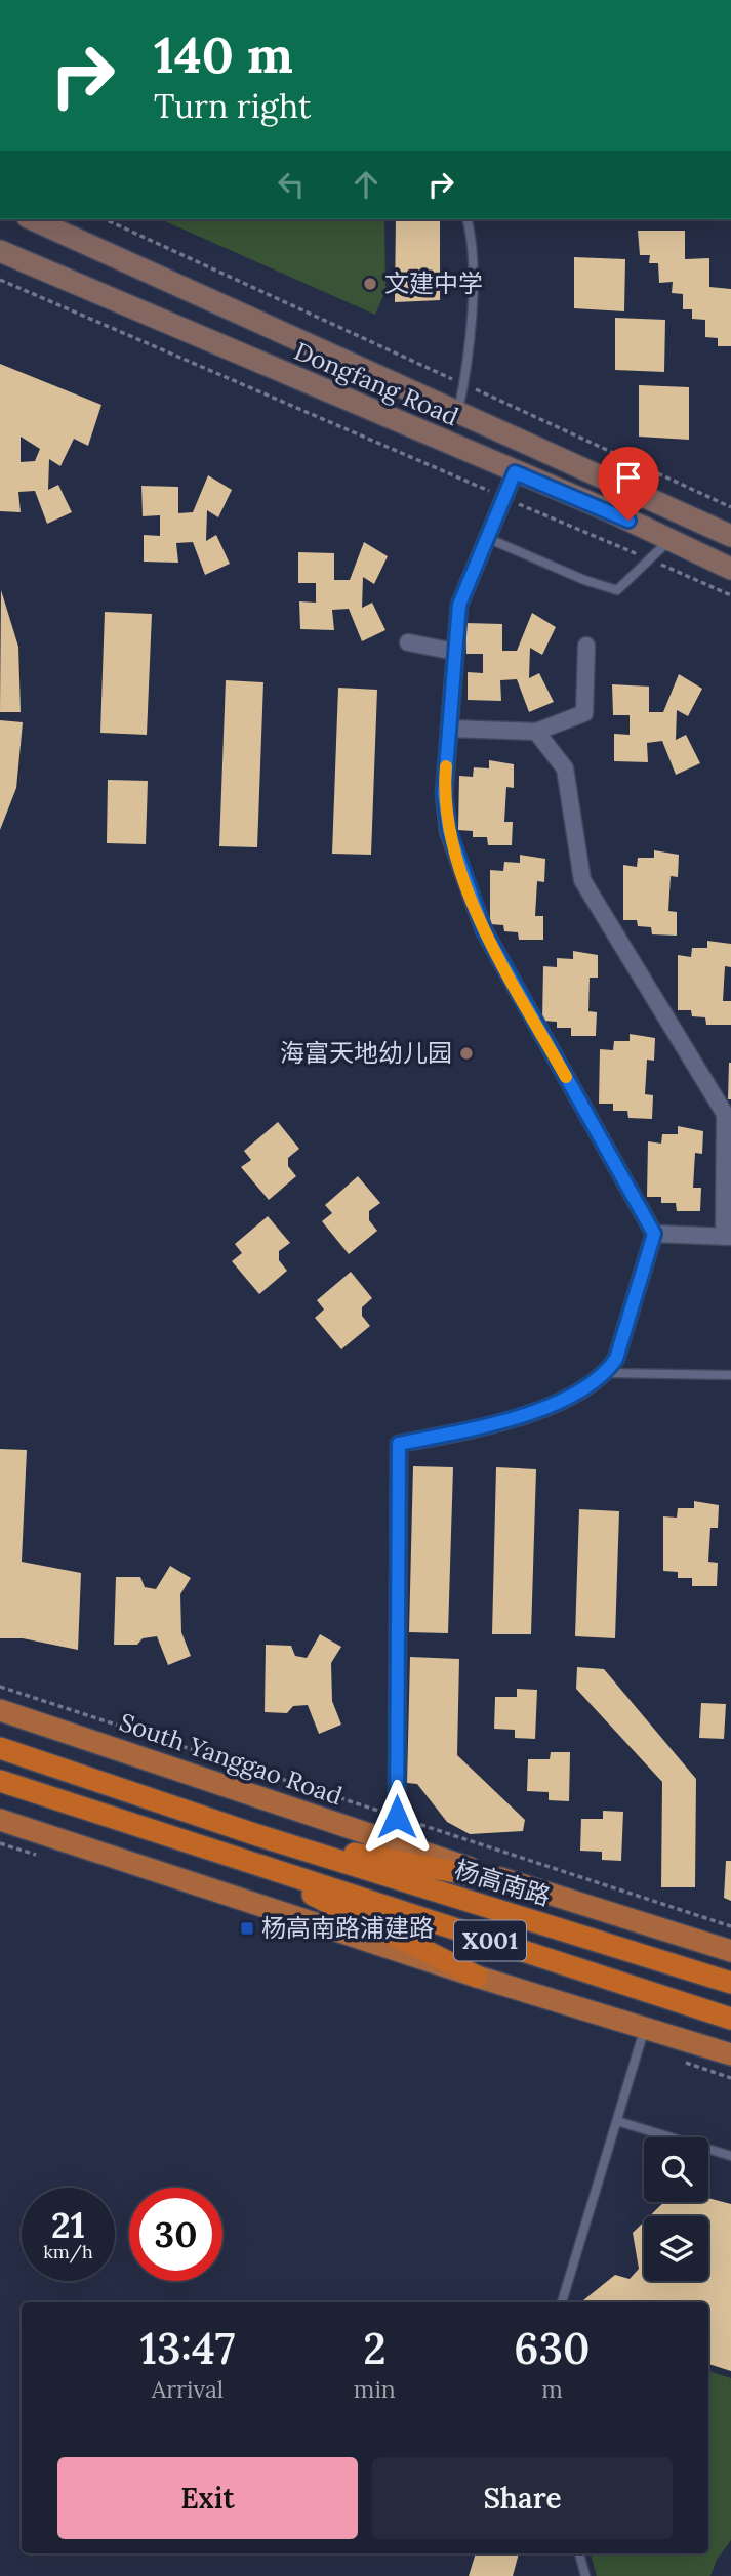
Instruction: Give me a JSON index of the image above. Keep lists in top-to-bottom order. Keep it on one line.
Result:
{"streets":{"highway":["杨高南路","X001"],"main road":["Dongfang Road","South Yanggao Road"]},"crossings":[["杨高南路","X001"]],"places":{"other":["文建中学","海富天地幼儿园"],"transit":["杨高南路浦建路"]},"page":{"turn":["140 m","Turn right"],"speed":"21 km/h","limit":"30","eta":["13:47","Arrival","2","min","630","m"],"buttons":["Exit","Share"]}}
